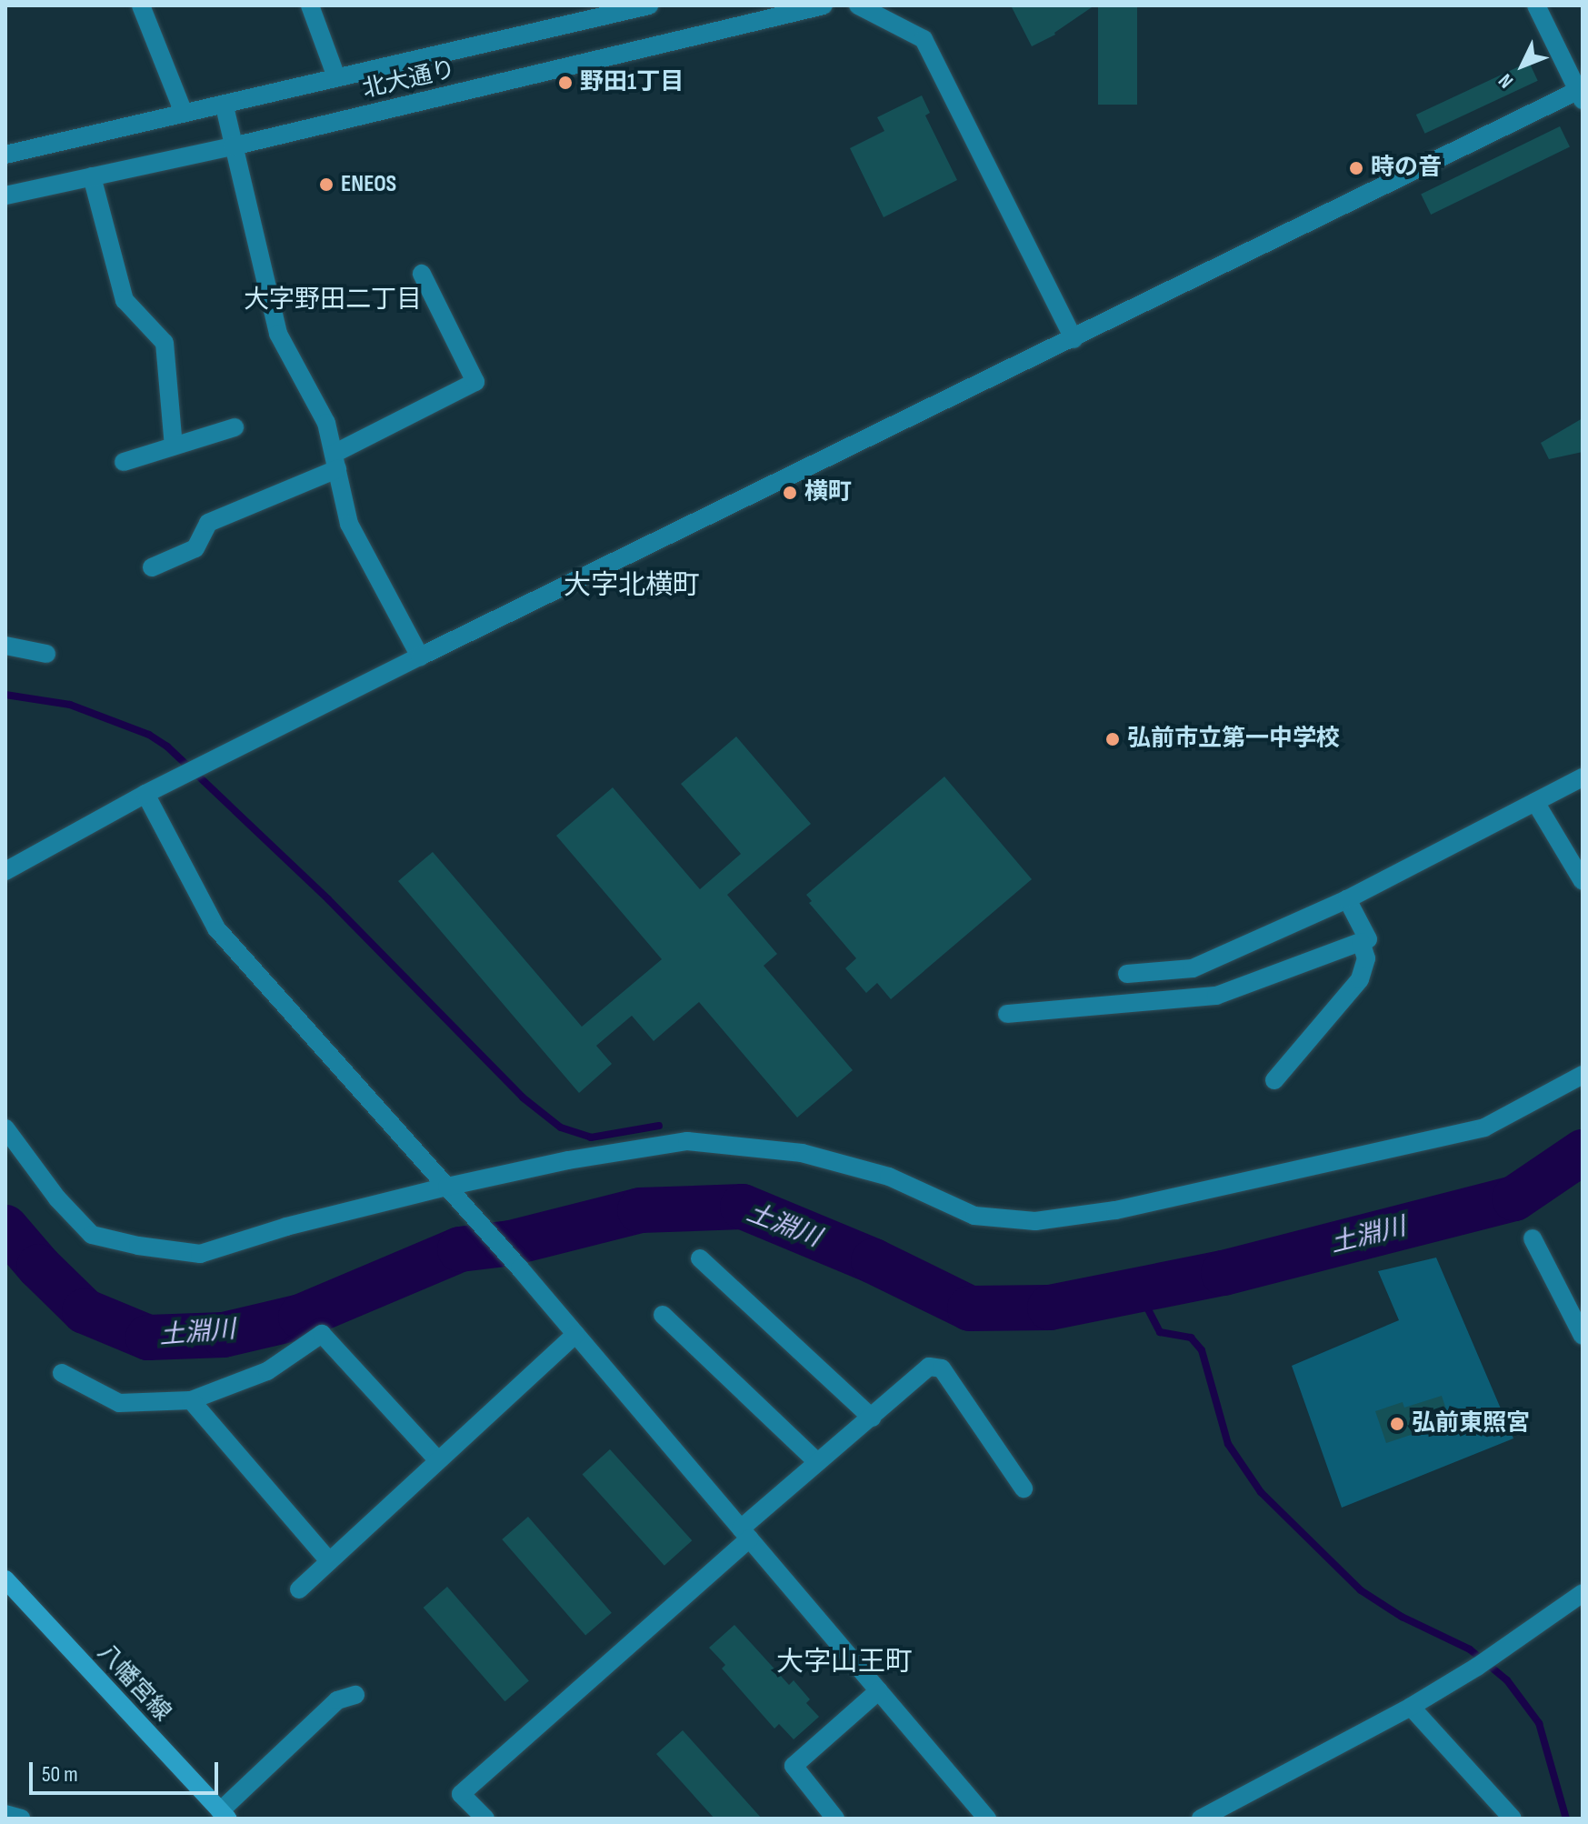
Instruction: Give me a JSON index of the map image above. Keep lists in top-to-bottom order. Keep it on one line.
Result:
{"streets":{"main road":["八幡宮線"],"street":["北大通り"]},"districts":["大字野田二丁目","大字北横町","大字山王町"],"water":["土淵川"],"places":["野田1丁目","時の音","ENEOS","横町","弘前市立第一中学校","弘前東照宮"],"scale_bar":"50 m","north":"bottom left"}
